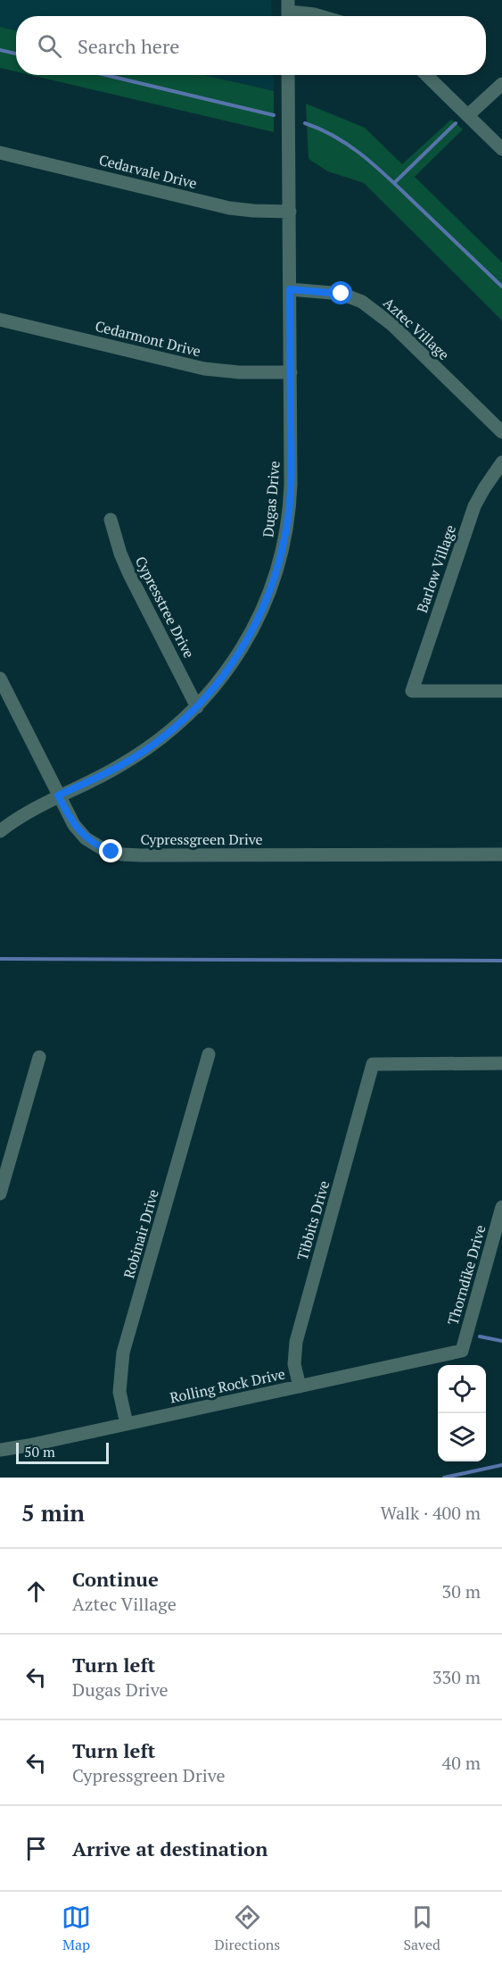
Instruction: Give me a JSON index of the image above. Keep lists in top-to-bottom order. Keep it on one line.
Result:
{"streets":{"street":["Cedarvale Drive","Aztec Village","Cedarmont Drive","Dugas Drive","Barlow Village","Cypresstree Drive","Cypressgreen Drive","Tibbits Drive","Robinair Drive","Thorndike Drive","Rolling Rock Drive"]},"crossings":[["Cedarvale Drive","Dugas Drive"],["Aztec Village","Dugas Drive"],["Cedarmont Drive","Dugas Drive"],["Dugas Drive","Cypresstree Drive"],["Dugas Drive","Cypressgreen Drive"],["Tibbits Drive","Rolling Rock Drive"],["Robinair Drive","Rolling Rock Drive"],["Thorndike Drive","Rolling Rock Drive"]],"scale_bar":"50 m","page":{"search":"Search here","scale":"50 m","heading":["5 min","Walk · 400 m"],"list":[["Continue","Aztec Village","30 m"],["Turn left","Dugas Drive","330 m"],["Turn left","Cypressgreen Drive","40 m"],"Arrive at destination"],"nav":["Map","Directions","Saved"]}}
